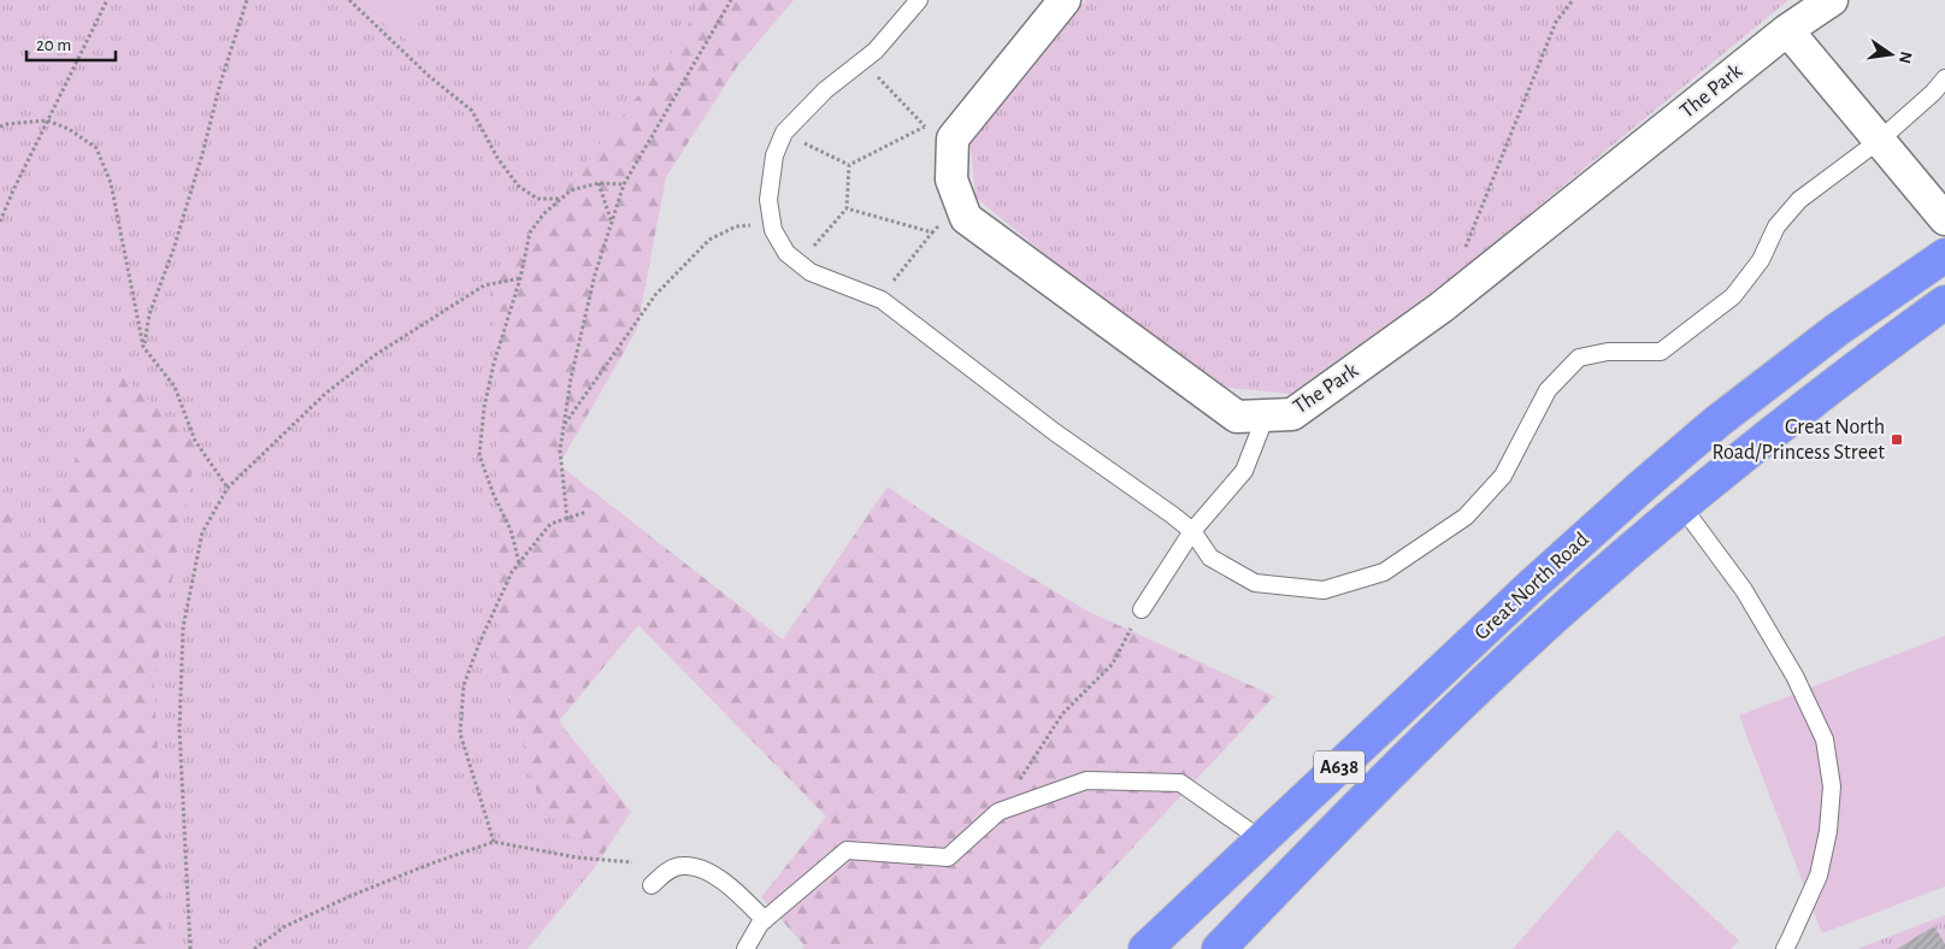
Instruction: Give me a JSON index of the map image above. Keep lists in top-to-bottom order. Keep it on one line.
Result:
{"streets":{"highway":["Great North Road","A638"],"street":["The Park"]},"places":{"transit":["Great North Road/Princess Street"]},"scale_bar":"20 m","north":"right"}
